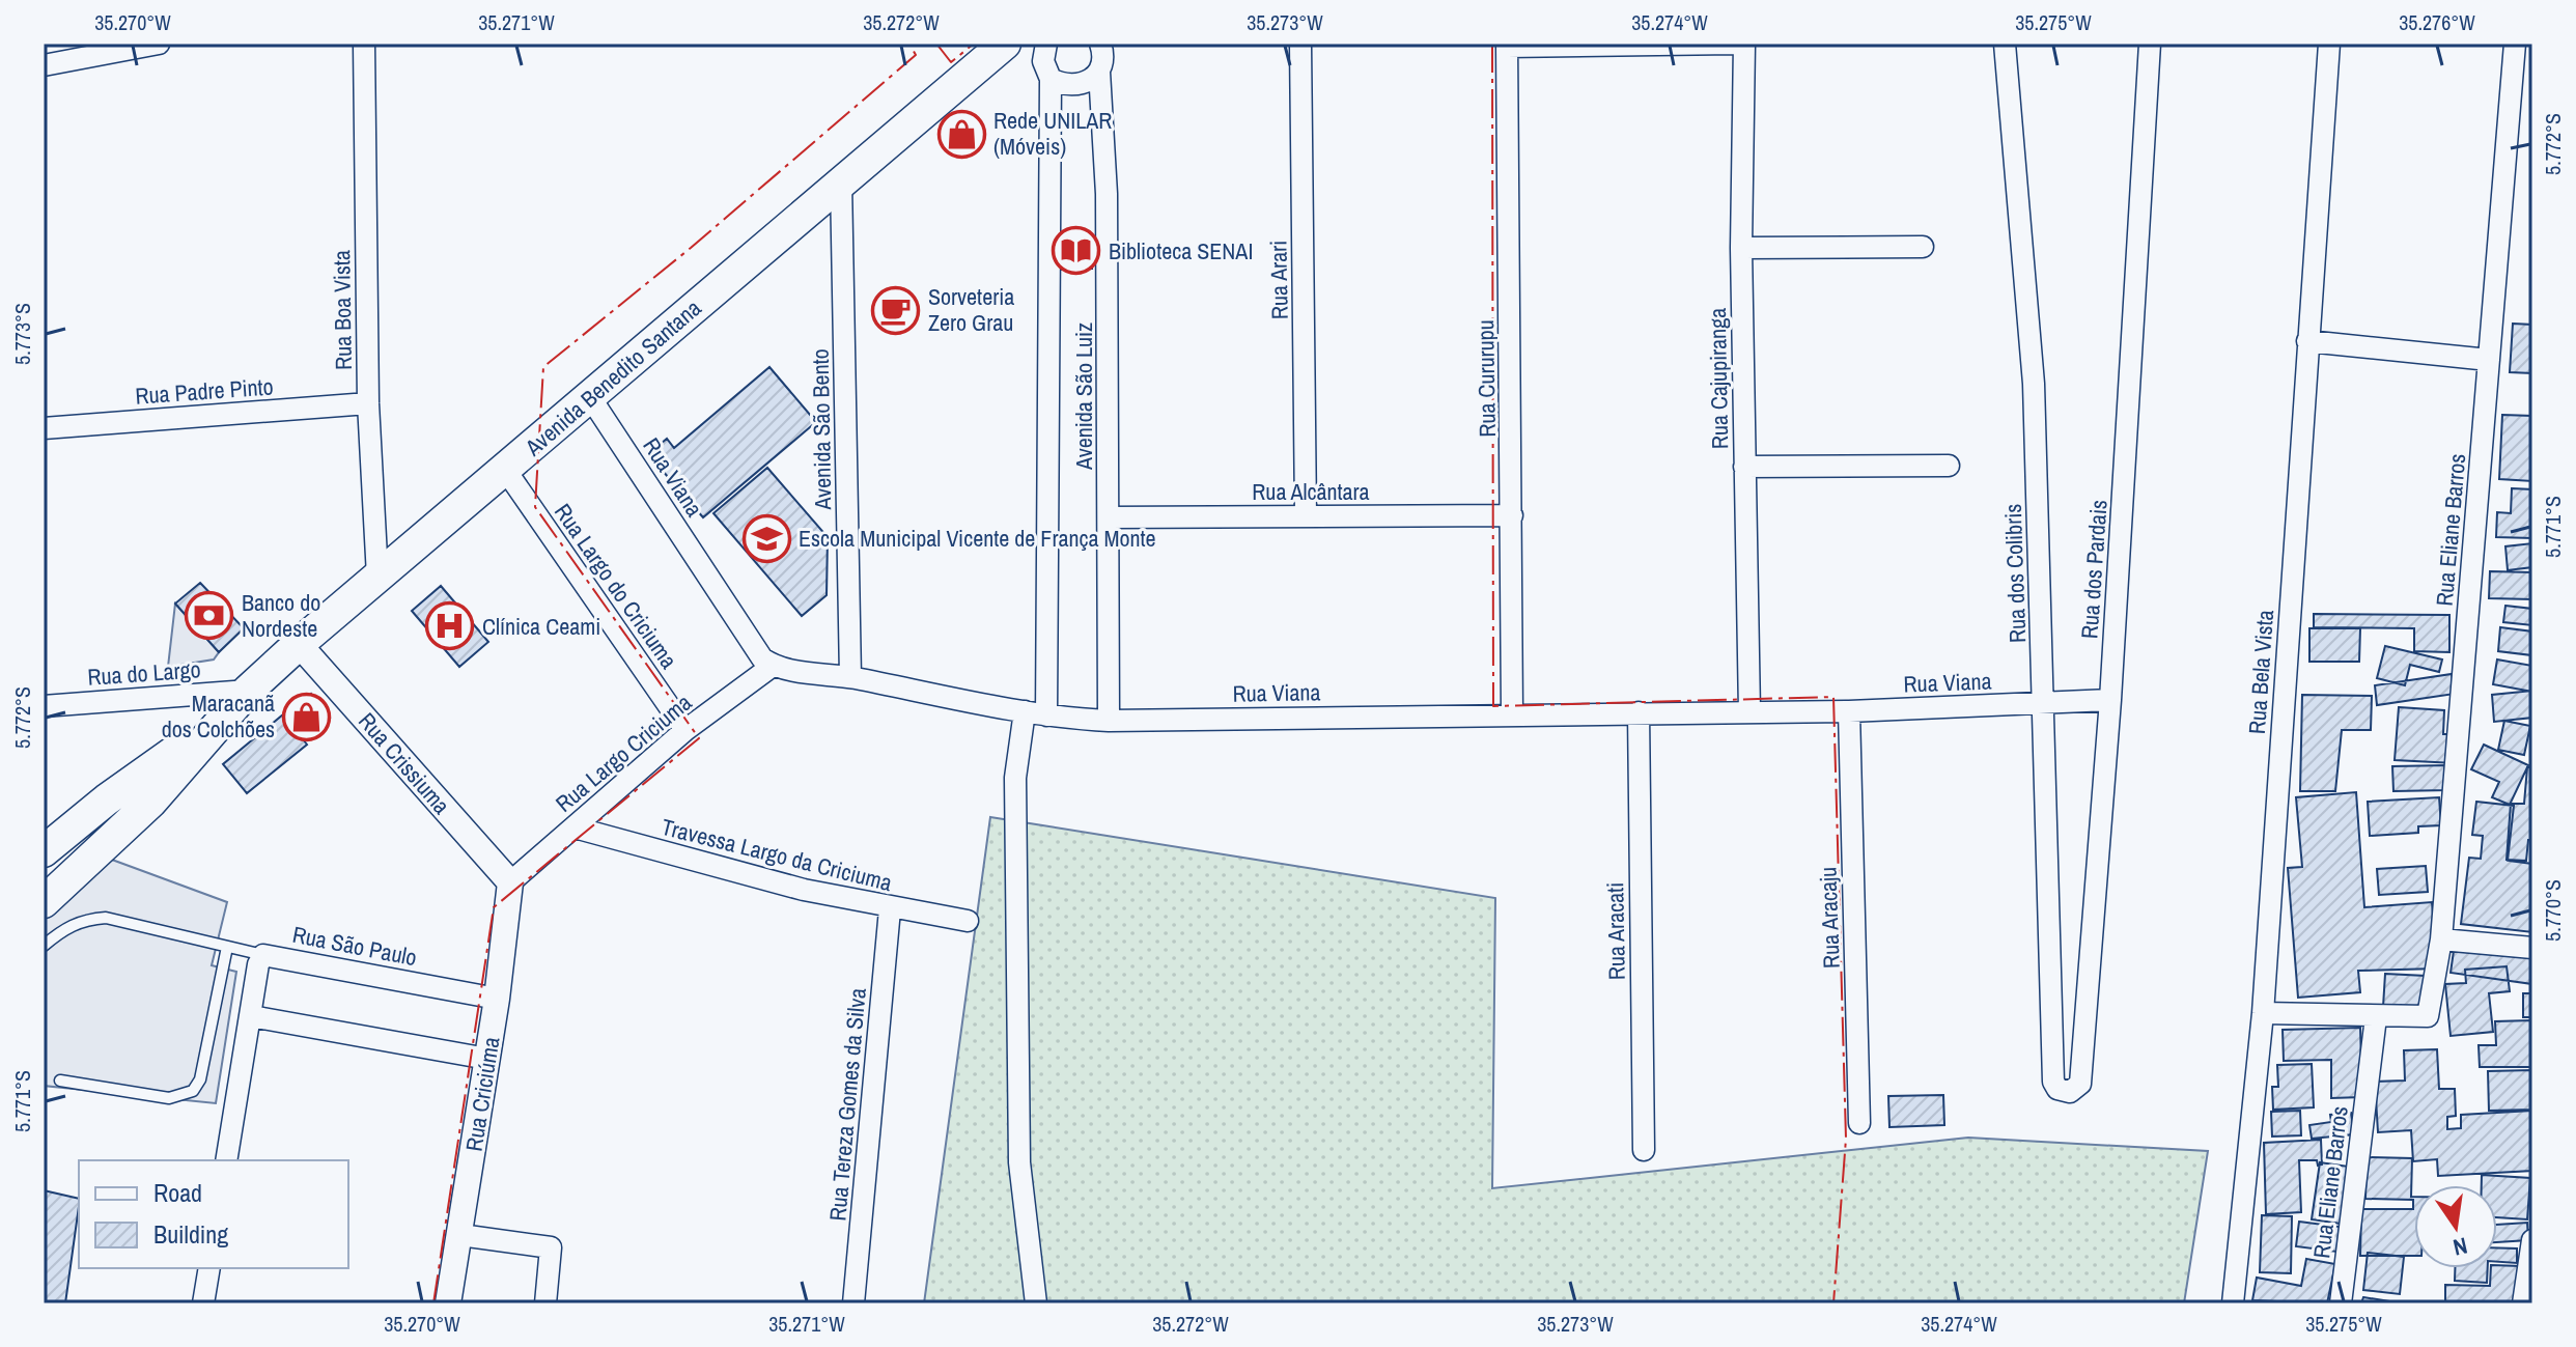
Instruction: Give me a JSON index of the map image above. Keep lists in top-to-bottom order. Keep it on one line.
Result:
{"streets":{"main road":["Avenida Benedito Santana"],"street":["Rua Arari","Rua Boa Vista","Rua Cururupu","Rua Cajupiranga","Rua Padre Pinto","Avenida São Luiz","Avenida São Bento","Rua Viana","Rua Alcântara","Rua Eliane Barros","Rua dos Pardais","Rua dos Colibris","Rua Largo do Criciuma","Rua Bela Vista","Rua do Largo","Rua Largo Criciuma","Rua Crissiuma","Travessa Largo da Criciuma","Rua Aracaju","Rua Aracati","Rua São Paulo","Rua Criciúma","Rua Tereza Gomes da Silva"]},"crossings":[["Rua Arari","Rua Alcântara"],["Rua Boa Vista","Avenida Benedito Santana"],["Rua Boa Vista","Rua Padre Pinto"],["Avenida Benedito Santana","Avenida São Bento"],["Avenida Benedito Santana","Rua Viana"],["Avenida Benedito Santana","Rua Largo do Criciuma"],["Avenida Benedito Santana","Rua do Largo"],["Avenida Benedito Santana","Rua Crissiuma"],["Rua Cururupu","Rua Viana"],["Rua Cururupu","Rua Alcântara"],["Rua Cajupiranga","Rua Viana"],["Avenida São Luiz","Rua Viana"],["Avenida São Luiz","Rua Alcântara"],["Avenida São Bento","Rua Viana"],["Rua Viana","Rua dos Pardais"],["Rua Viana","Rua dos Colibris"],["Rua Viana","Rua Largo Criciuma"],["Rua Viana","Rua Aracaju"],["Rua Viana","Rua Aracati"],["Rua dos Pardais","Rua dos Colibris"],["Rua Largo do Criciuma","Rua Largo Criciuma"],["Rua Largo Criciuma","Rua Crissiuma"],["Rua Largo Criciuma","Travessa Largo da Criciuma"],["Rua Largo Criciuma","Rua Criciúma"],["Rua Crissiuma","Rua Criciúma"],["Travessa Largo da Criciuma","Rua Tereza Gomes da Silva"],["Rua São Paulo","Rua Criciúma"]],"places":{"shop":["Rede UNILAR (Móveis)","Maracanã dos Colchões"],"library":["Biblioteca SENAI"],"cafe":["Sorveteria Zero Grau"],"school or university":["Escola Municipal Vicente de França Monte"],"bank":["Banco do Nordeste"],"hospital":["Clínica Ceami"]},"legend":["Road","Building"],"north":"bottom","coordinates":["35.270°W","35.271°W","35.272°W","35.273°W","35.274°W","35.275°W","35.276°W","5.772°S","5.773°S","5.771°S","5.770°S"]}
